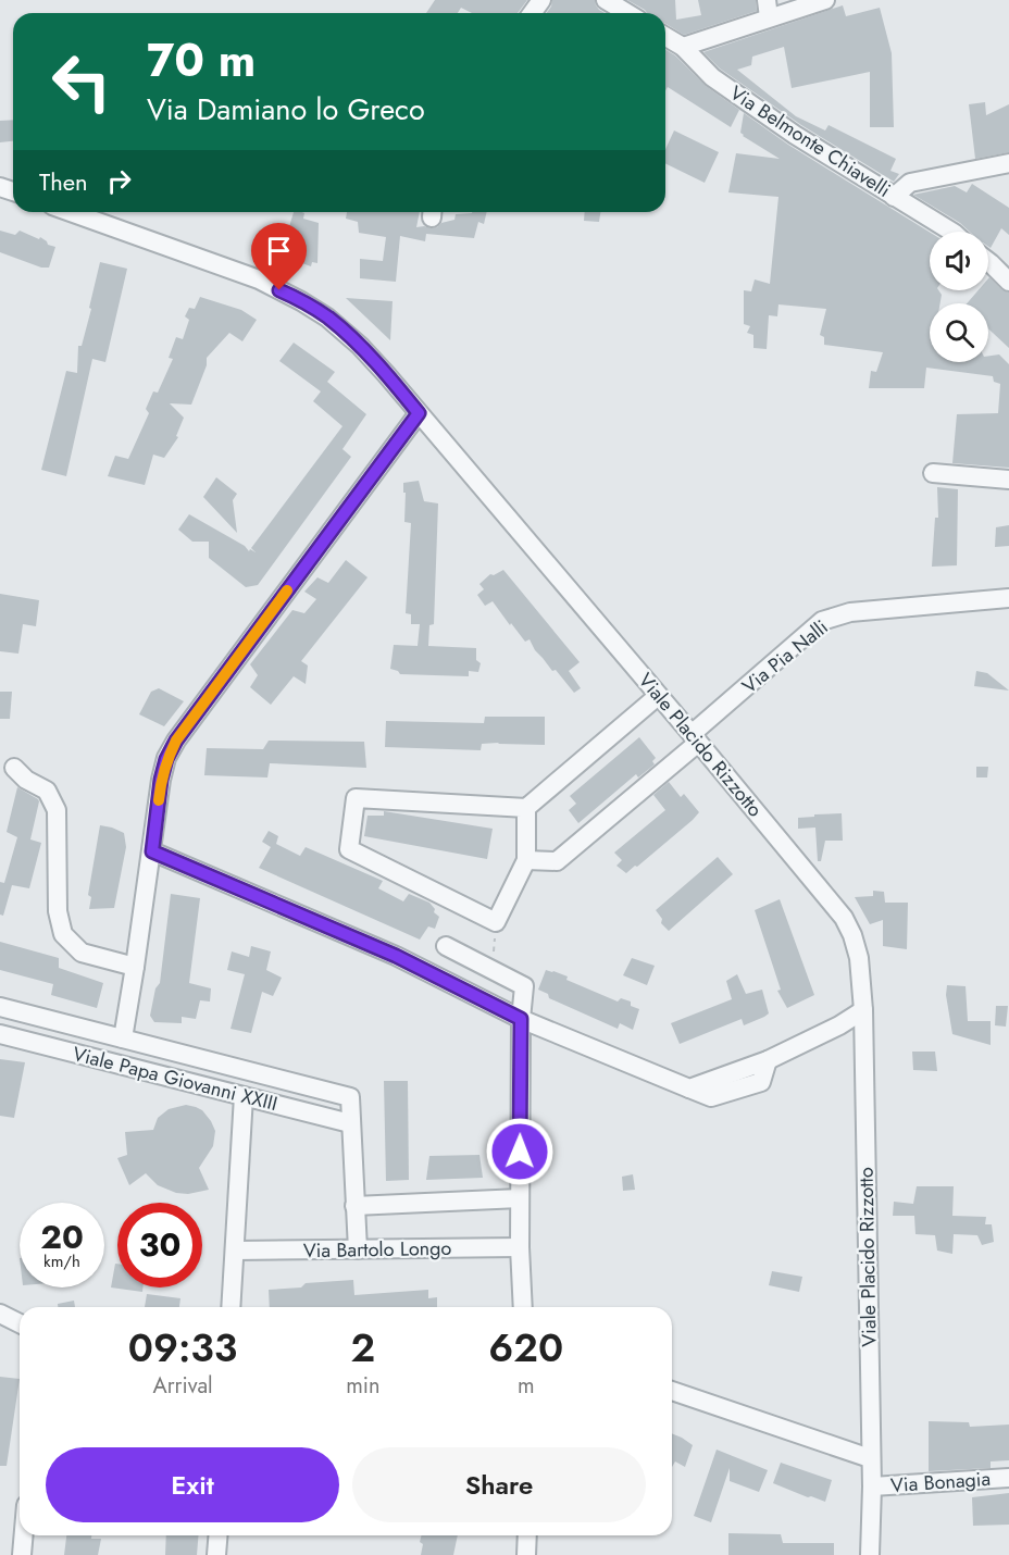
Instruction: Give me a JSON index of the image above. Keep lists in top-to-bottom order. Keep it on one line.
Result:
{"streets":{"street":["Via Belmonte Chiavelli","Via Pia Nalli","Viale Placido Rizzotto","Viale Papa Giovanni XXIII","Via Bartolo Longo","Via Bonagia"]},"crossings":[["Via Pia Nalli","Viale Placido Rizzotto"],["Viale Placido Rizzotto","Via Bonagia"]],"page":{"turn":["70 m","Via Damiano lo Greco"],"then":"Then","speed":"20 km/h","limit":"30","eta":["09:33","Arrival","2","min","620","m"],"buttons":["Exit","Share"]}}
